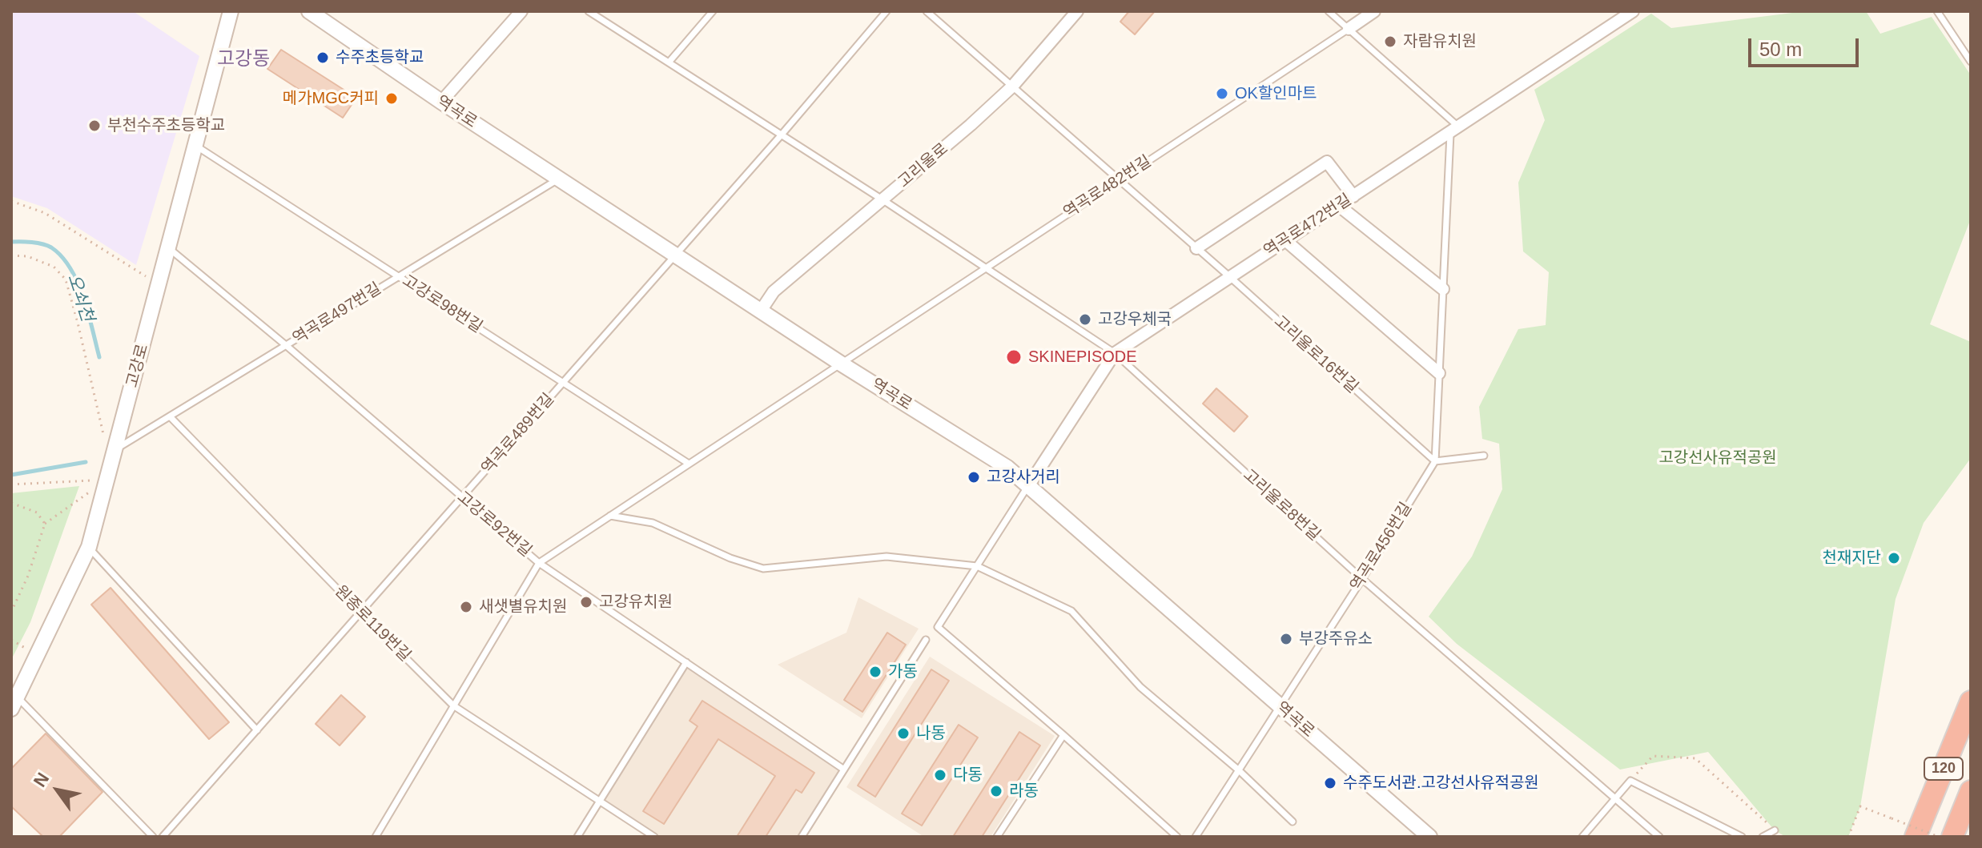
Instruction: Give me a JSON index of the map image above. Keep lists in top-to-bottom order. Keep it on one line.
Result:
{"streets":{"highway":["120"],"street":["역곡로","고리울로","역곡로482번길","역곡로472번길","고강로"],"lane":["고강로98번길","역곡로497번길","고리울로16번길","역곡로489번길","고리울로8번길","고강로92번길","역곡로456번길","원종로119번길"]},"crossings":[["역곡로","고리울로"],["역곡로","역곡로482번길"],["역곡로","역곡로472번길"],["역곡로","역곡로497번길"],["역곡로","역곡로489번길"],["역곡로","역곡로456번길"],["고리울로","고리울로16번길"],["고리울로","고리울로8번길"],["역곡로482번길","고강로98번길"],["역곡로482번길","고리울로16번길"],["역곡로482번길","고리울로8번길"],["역곡로482번길","고강로92번길"],["역곡로472번길","고리울로16번길"],["역곡로472번길","고리울로8번길"],["역곡로472번길","역곡로456번길"],["고강로98번길","역곡로497번길"],["고강로98번길","고강로"],["고강로98번길","역곡로489번길"],["역곡로497번길","고강로"],["역곡로497번길","고강로92번길"],["역곡로497번길","원종로119번길"],["고리울로16번길","역곡로456번길"],["고강로","고강로92번길"],["역곡로489번길","고리울로8번길"],["역곡로489번길","고강로92번길"],["역곡로489번길","원종로119번길"],["고리울로8번길","역곡로456번길"]],"districts":["고강동"],"water":["오쇠천"],"parks":["고강선사유적공원"],"places":["자람유치원","수주초등학교","OK할인마트","메가MGC커피","부천수주초등학교","고강우체국","SKINEPISODE","고강사거리","천재지단","고강유치원","새샛별유치원","부강주유소","가동","나동","다동","수주도서관.고강선사유적공원","라동"],"scale_bar":"50 m","north":"top left"}
